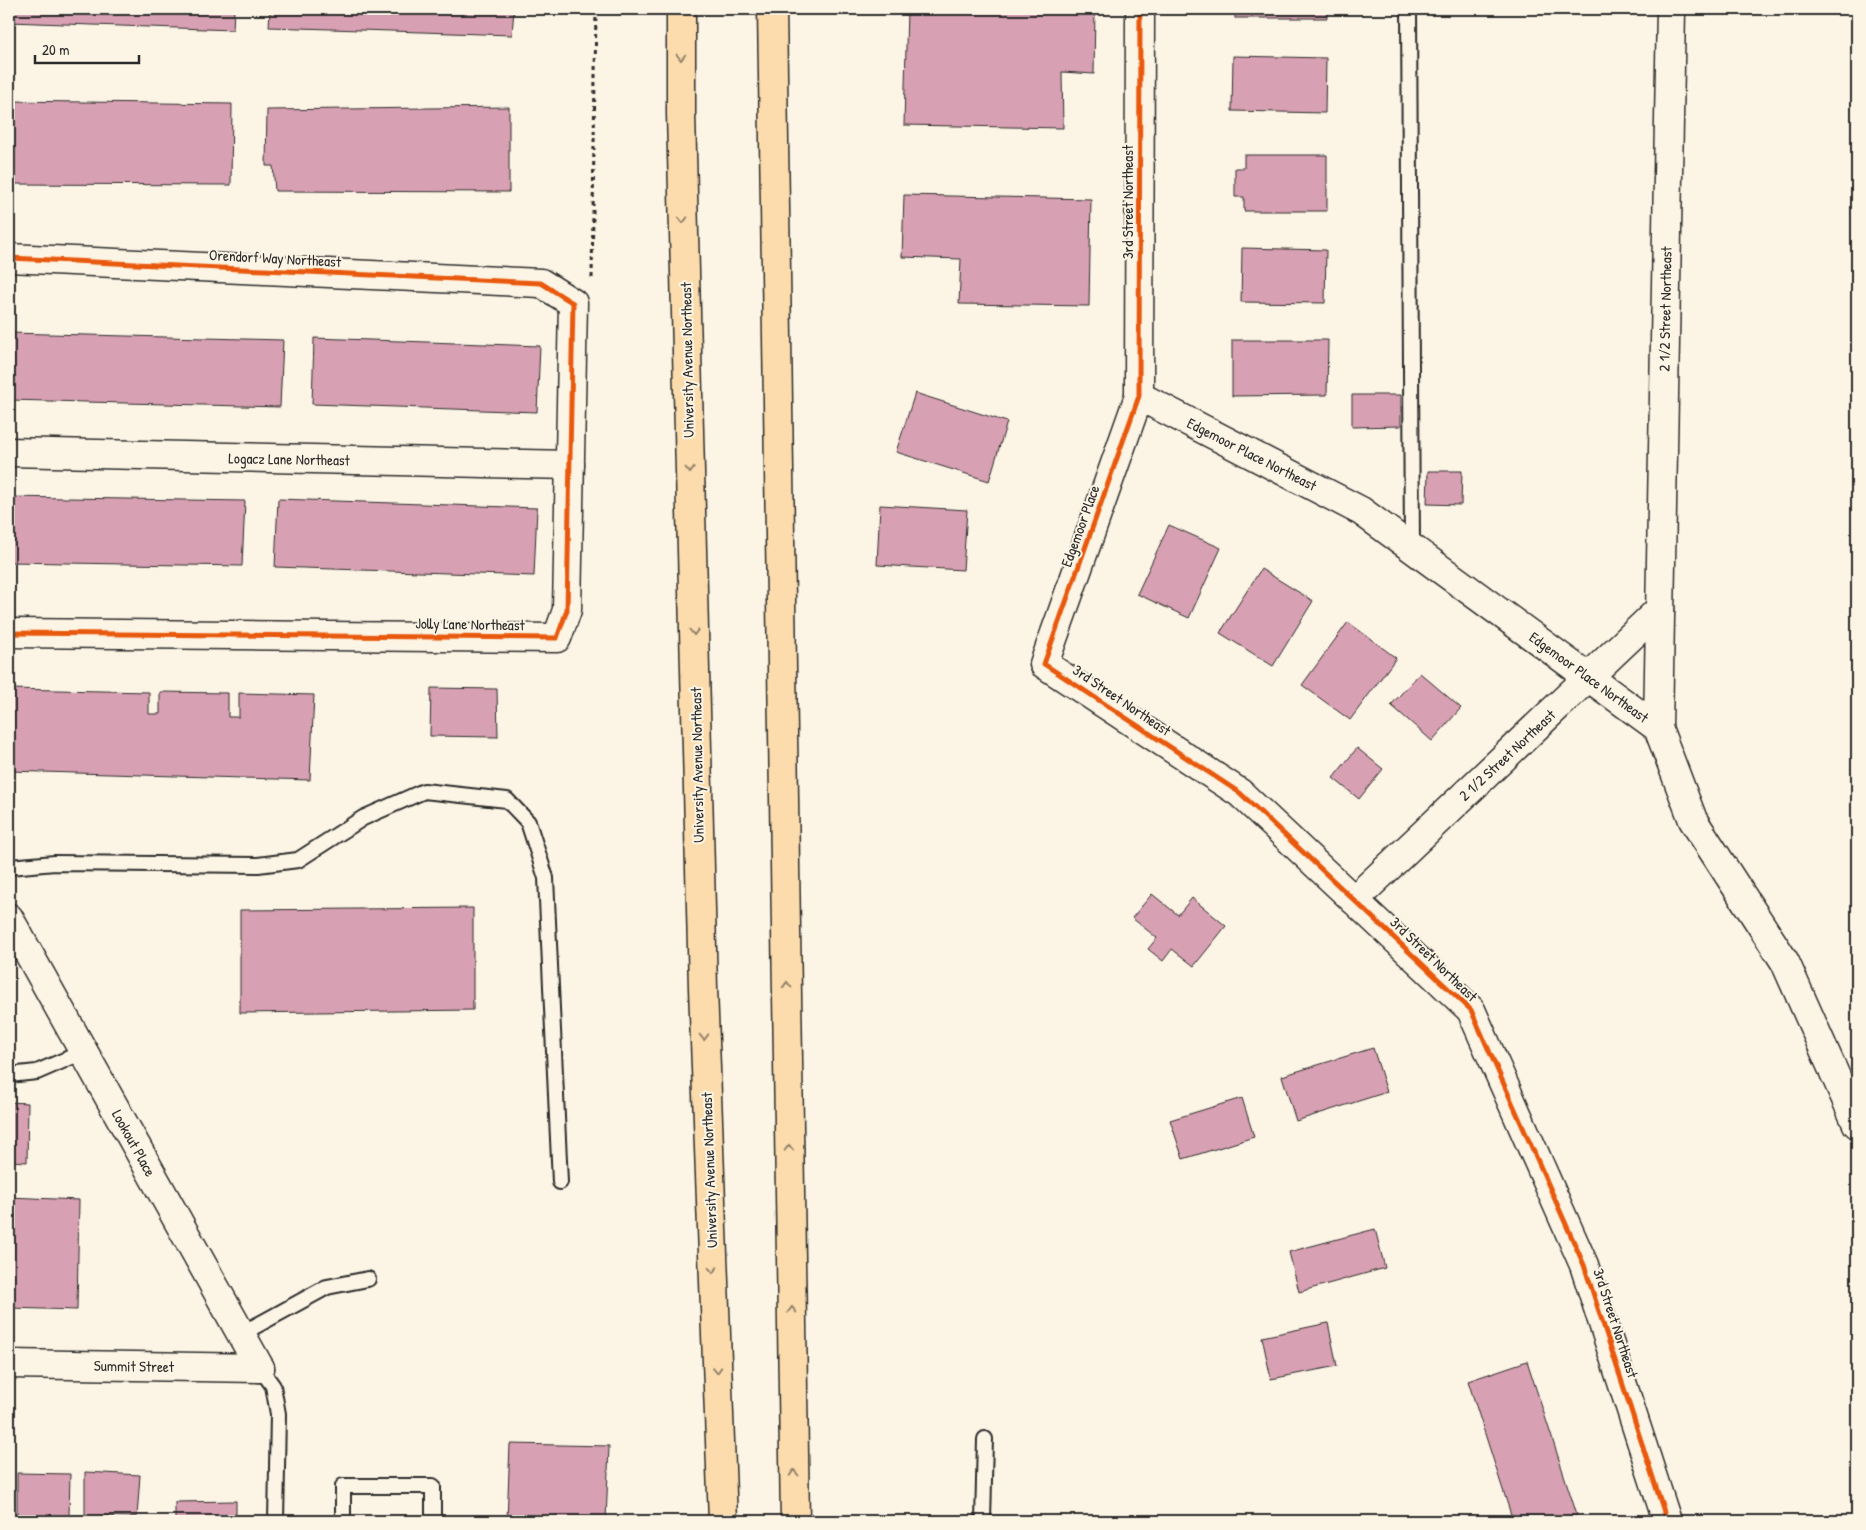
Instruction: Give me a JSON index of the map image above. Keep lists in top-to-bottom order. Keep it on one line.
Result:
{"streets":{"main road":["University Avenue Northeast"],"street":["3rd Street Northeast","Orendorf Way Northeast","2 1/2 Street Northeast","Edgemoor Place Northeast","Logacz Lane Northeast","Edgemoor Place","Jolly Lane Northeast","Lookout Place","Summit Street"]},"crossings":[["3rd Street Northeast","2 1/2 Street Northeast"],["3rd Street Northeast","Edgemoor Place Northeast"],["3rd Street Northeast","Edgemoor Place"],["Orendorf Way Northeast","Jolly Lane Northeast"],["2 1/2 Street Northeast","Edgemoor Place Northeast"],["Edgemoor Place Northeast","Edgemoor Place"],["Logacz Lane Northeast","Jolly Lane Northeast"],["Lookout Place","Summit Street"]],"scale_bar":"20 m"}
